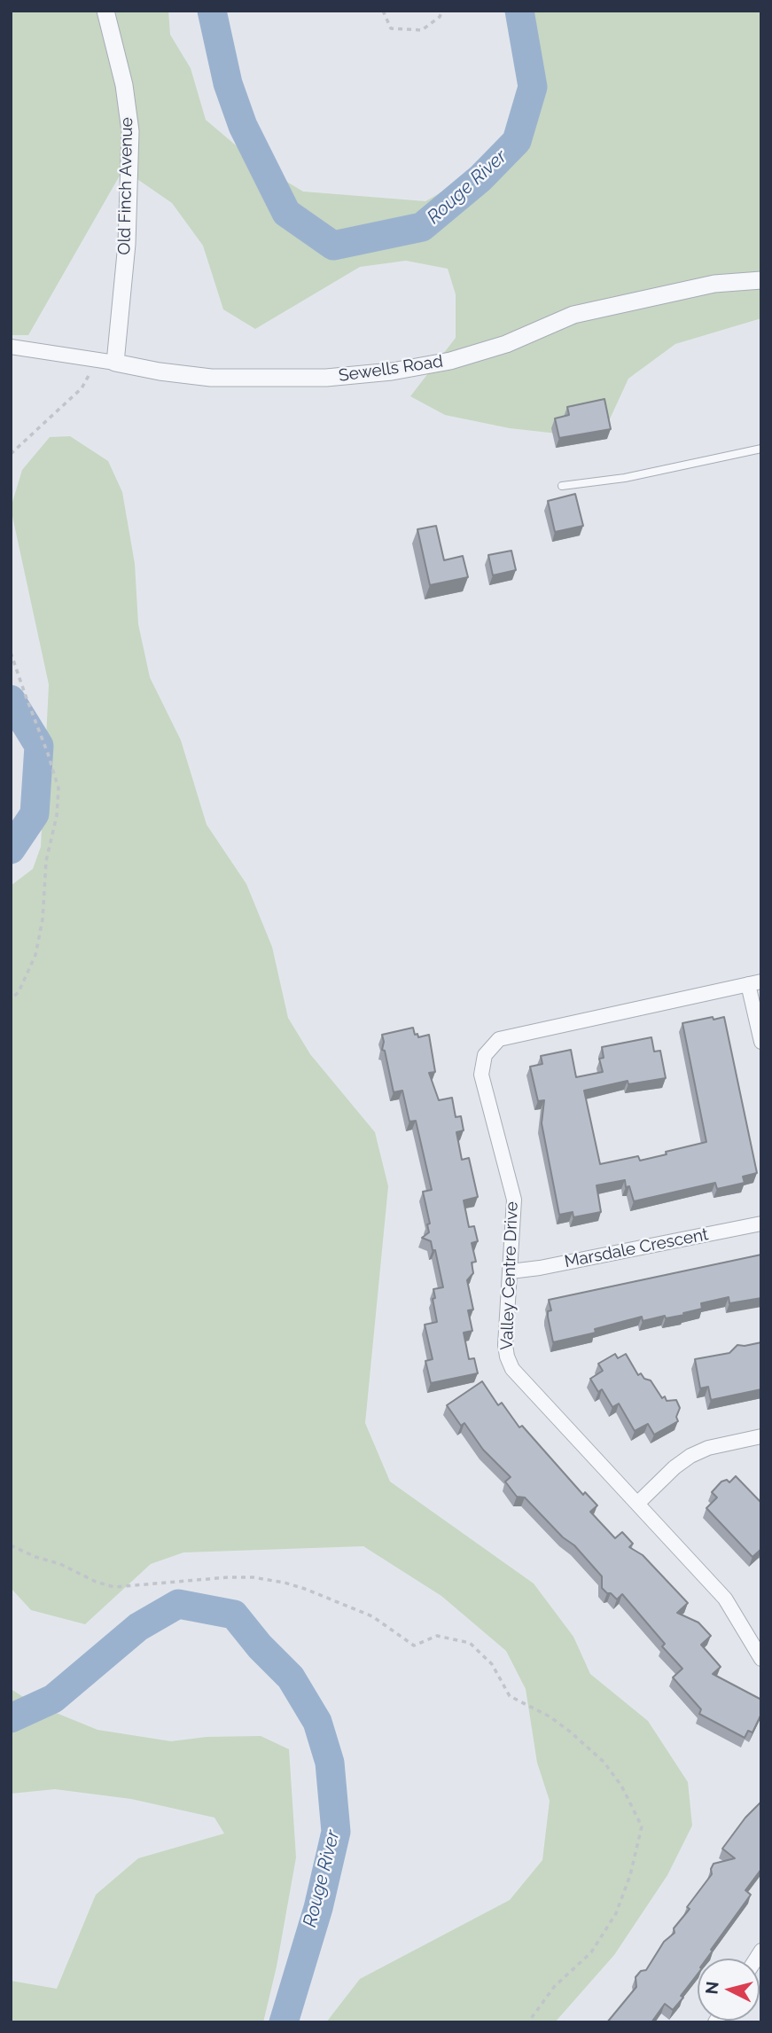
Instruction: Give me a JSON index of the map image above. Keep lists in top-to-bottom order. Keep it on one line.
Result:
{"streets":{"street":["Old Finch Avenue","Sewells Road","Marsdale Crescent","Valley Centre Drive"]},"crossings":[["Old Finch Avenue","Sewells Road"],["Marsdale Crescent","Valley Centre Drive"]],"water":["Rouge River"],"north":"left"}
